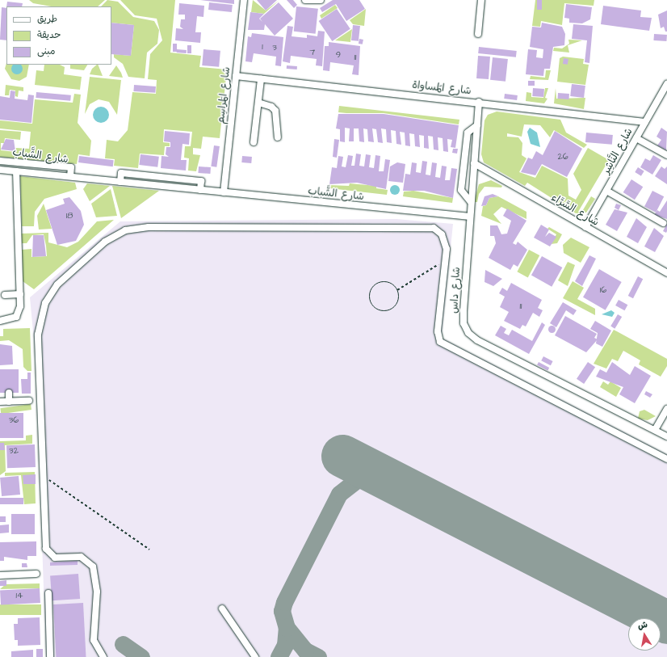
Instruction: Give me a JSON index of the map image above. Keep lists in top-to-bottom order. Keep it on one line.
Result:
{"streets":{"street":["شارع المُساواة","شارع المَراسِم","شارع النَّاشِر","شارع الشَّباب","شارع السَّرَّاء","شارع داس"]},"crossings":[["شارع المُساواة","شارع المَراسِم"],["شارع المُساواة","شارع النَّاشِر"],["شارع المُساواة","شارع داس"],["شارع المَراسِم","شارع الشَّباب"],["شارع النَّاشِر","شارع السَّرَّاء"],["شارع الشَّباب","شارع داس"],["شارع السَّرَّاء","شارع داس"]],"house_numbers":["1","3","7","9","11","26","18","16","11","36","32","14"],"legend":["طريق","حديقة","مبنى"],"north":"top"}
